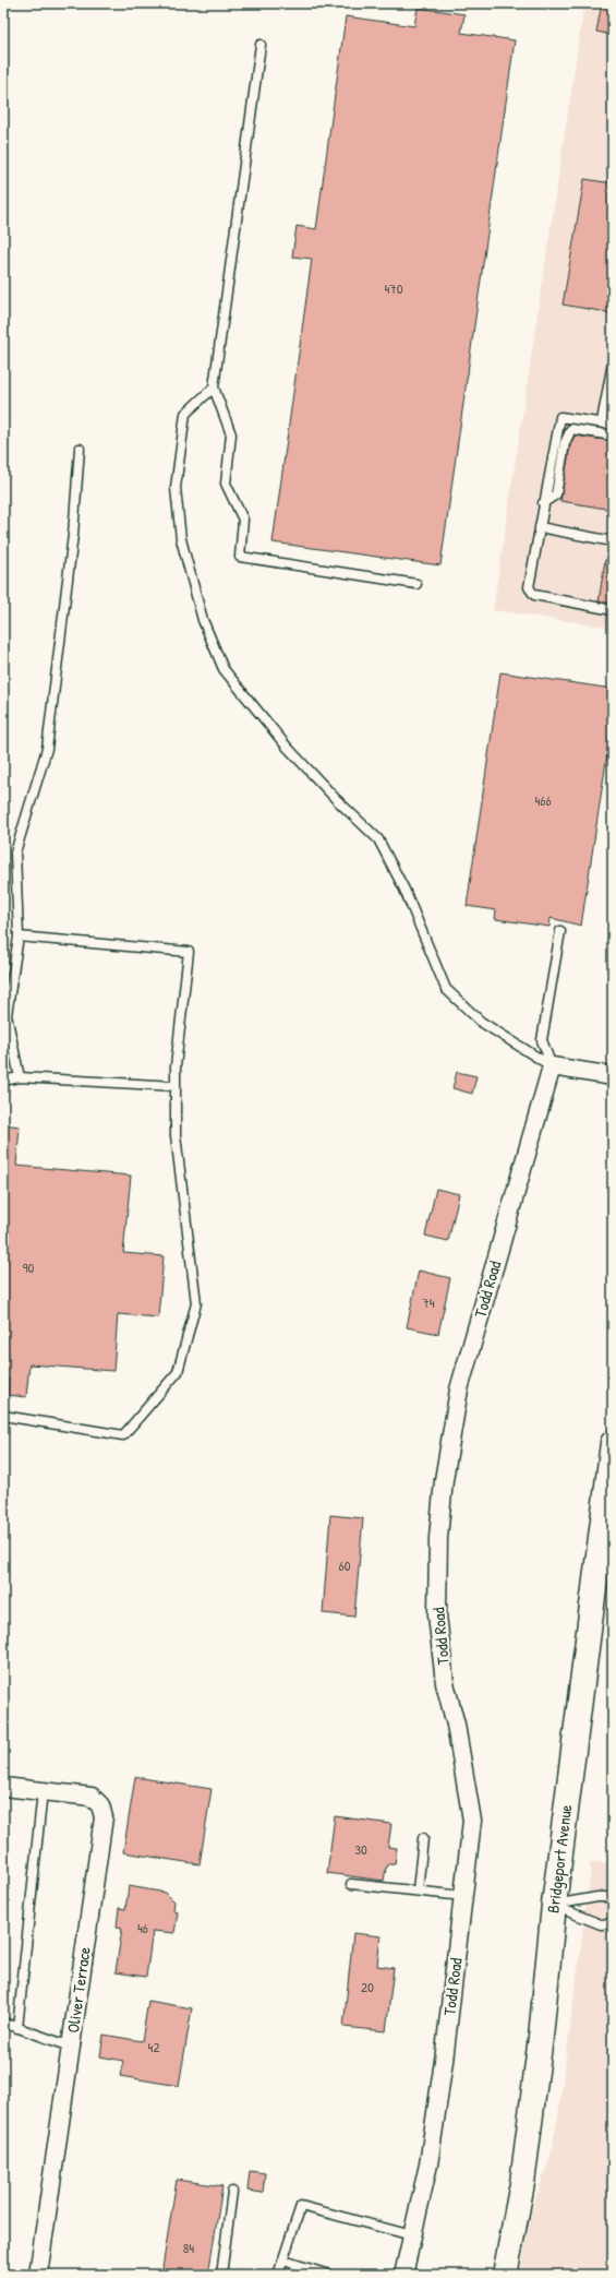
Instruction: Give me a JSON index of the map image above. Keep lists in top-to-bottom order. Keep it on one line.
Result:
{"streets":{"main road":["Bridgeport Avenue"],"street":["Todd Road","Oliver Terrace"]},"house_numbers":["470","466","90","74","60","30","46","20","42","84"]}
